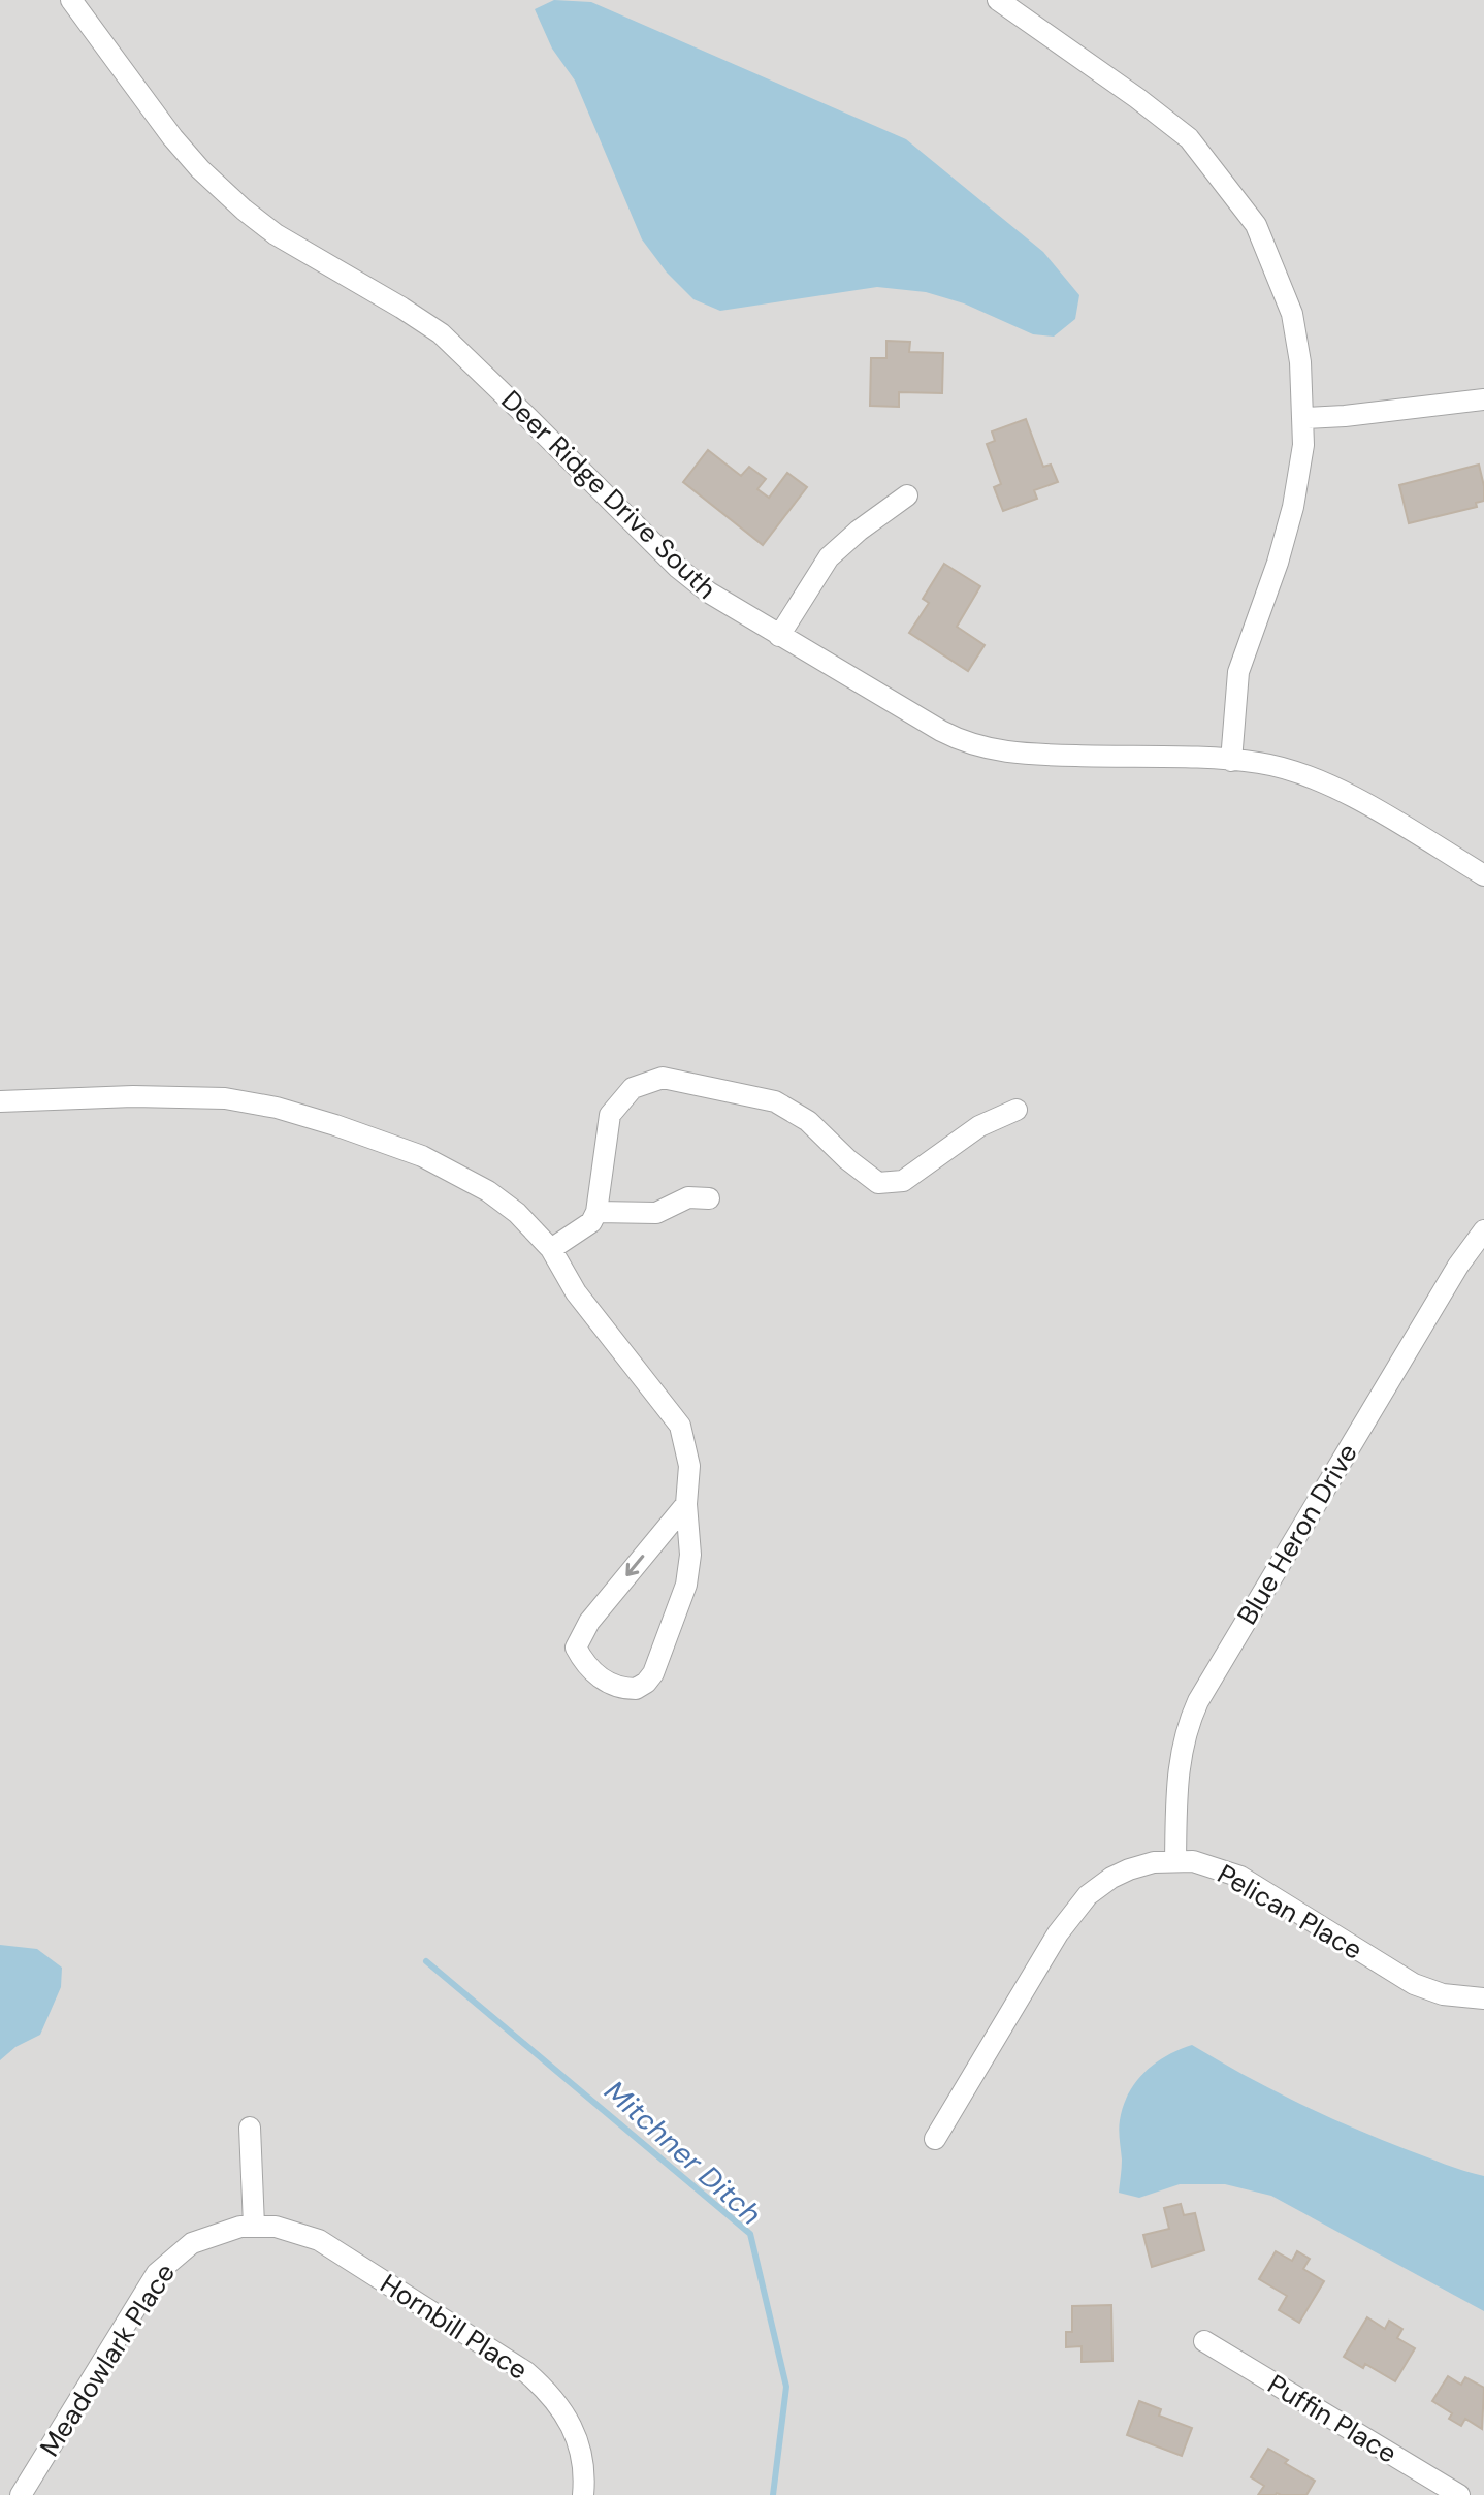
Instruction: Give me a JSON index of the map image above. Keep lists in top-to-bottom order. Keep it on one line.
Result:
{"streets":{"street":["Deer Ridge Drive South","Blue Heron Drive","Pelican Place","Hornbill Place","Meadowlark Place","Puffin Place"]},"crossings":[["Blue Heron Drive","Pelican Place"],["Hornbill Place","Meadowlark Place"]],"water":["Mitchner Ditch"]}
